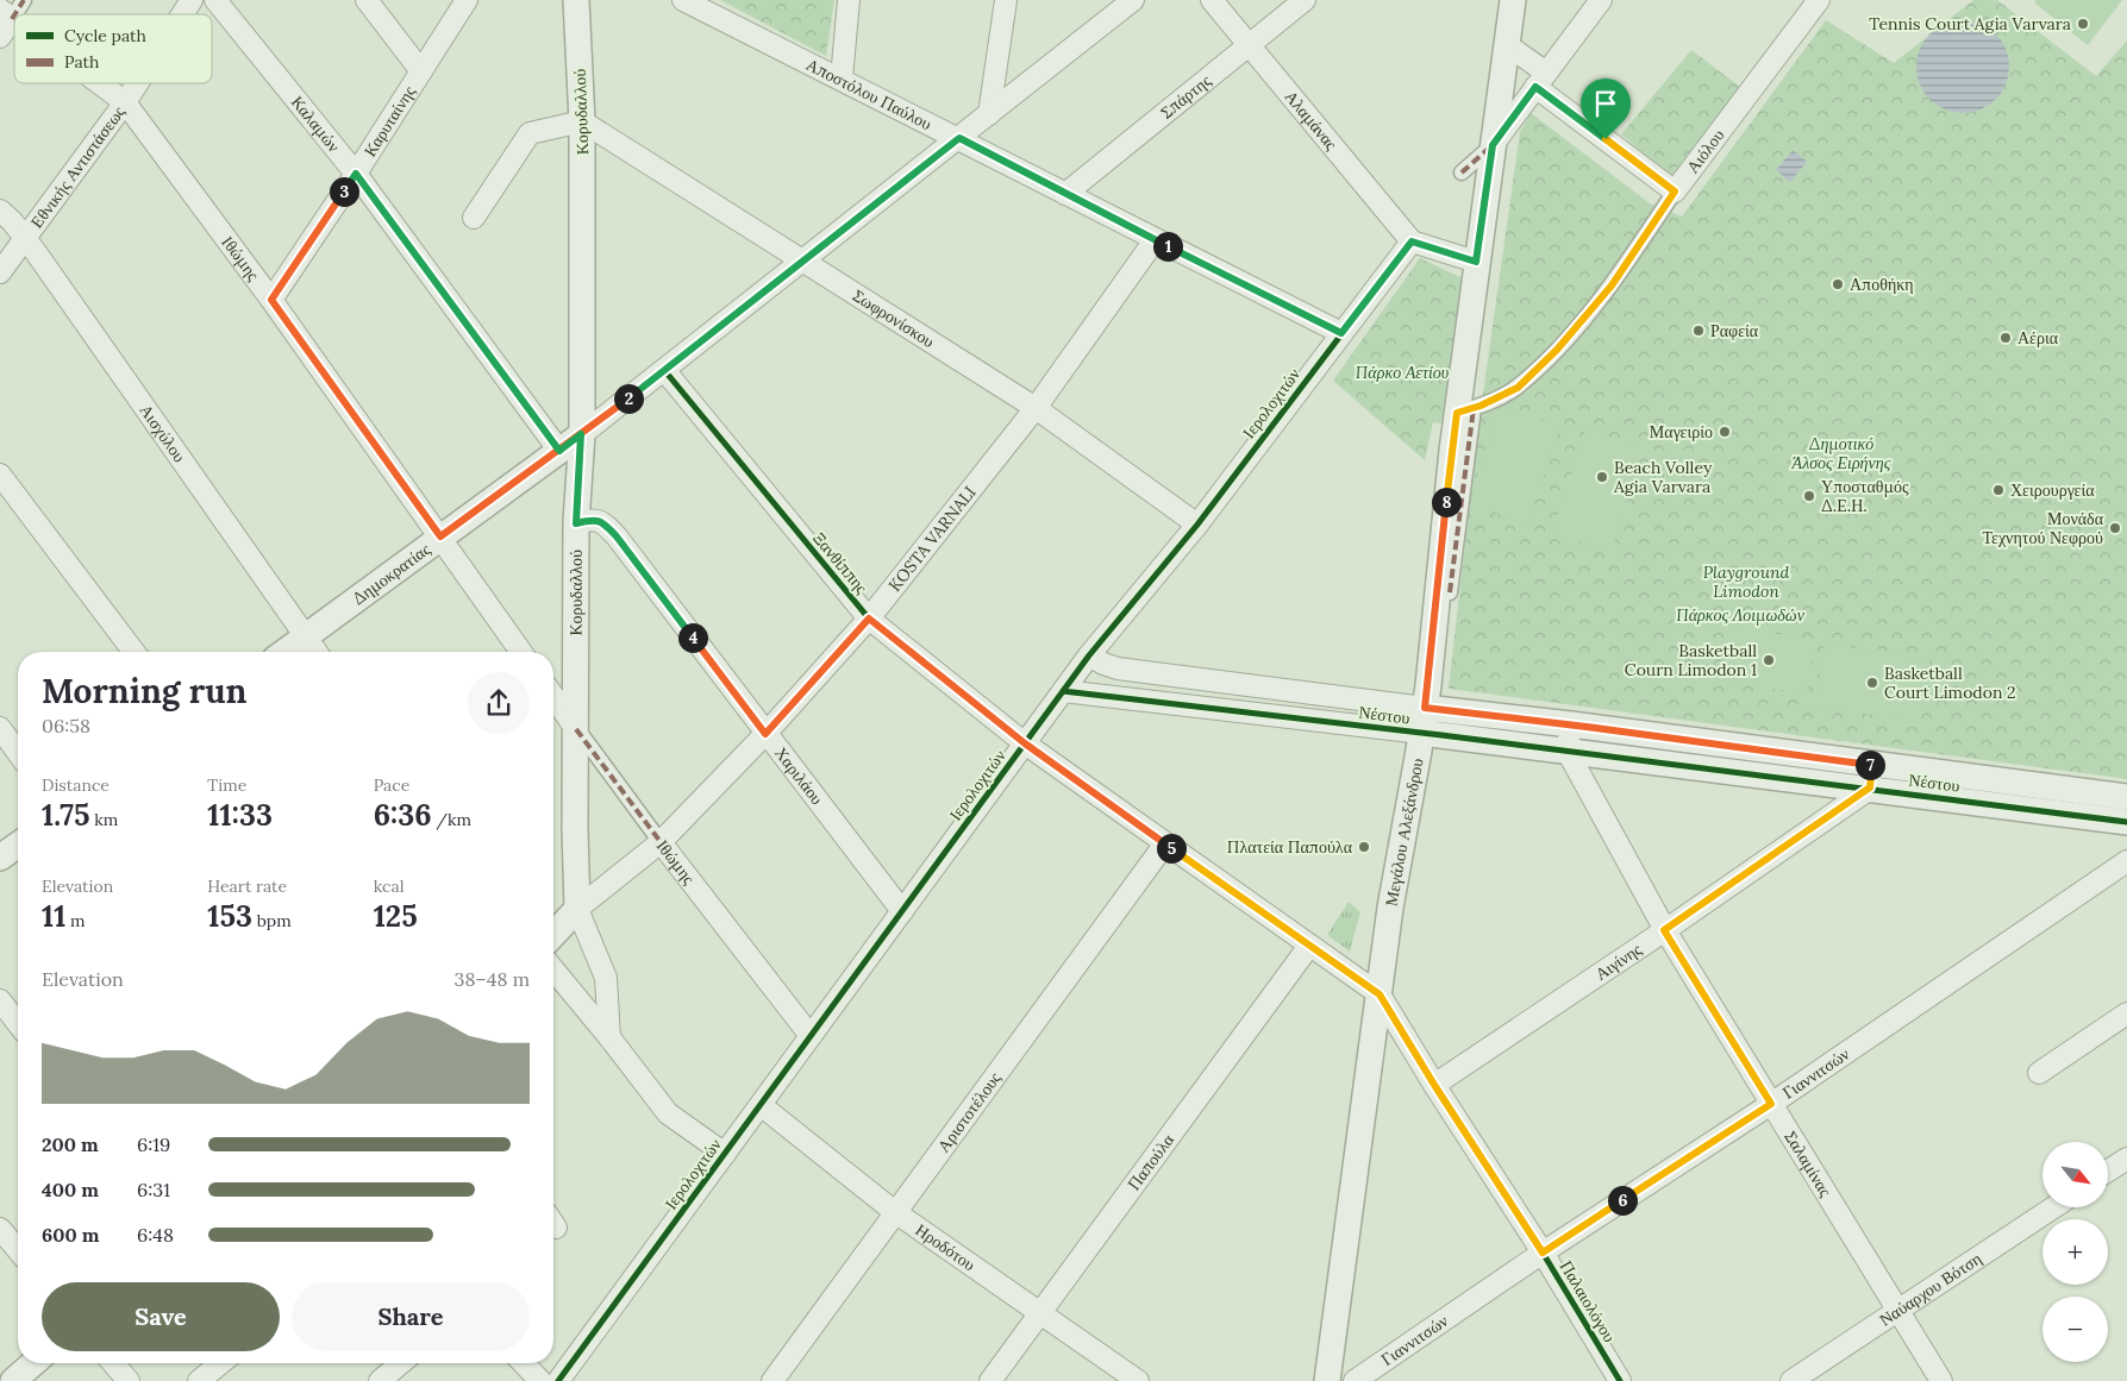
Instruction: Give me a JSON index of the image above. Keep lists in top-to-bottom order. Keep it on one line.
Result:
{"streets":{"street":["Αποστόλου Παύλου","Σπάρτης","Κορυδαλλού","Καρυταίνης","Αλαμάνας","Καλαμών","Αιόλου","Εθνικής Αντιστάσεως","Ιθώμης","Σωφρονίσκου","Ιερολοχιτών","Αισχύλου","KOSTA VARNALI","Ξανθίππης","Δημοκρατίας","Νέστου","Χαριλάου","Μεγάλου Αλεξάνδρου","Αιγίνης","Γιαννιτσών","Αριστοτέλους","Παπούλα","Σαλαμίνας","Ηροδότου","Ναύαρχου Βότση","Παλαιολόγου"]},"crossings":[["Αποστόλου Παύλου","Σπάρτης"],["Αποστόλου Παύλου","Ιερολοχιτών"],["Αποστόλου Παύλου","KOSTA VARNALI"],["Αποστόλου Παύλου","Δημοκρατίας"],["Σπάρτης","Αλαμάνας"],["Κορυδαλλού","Ιθώμης"],["Κορυδαλλού","Σωφρονίσκου"],["Κορυδαλλού","KOSTA VARNALI"],["Κορυδαλλού","Δημοκρατίας"],["Κορυδαλλού","Χαριλάου"],["Καρυταίνης","Καλαμών"],["Καρυταίνης","Ιθώμης"],["Αλαμάνας","Ιερολοχιτών"],["Καλαμών","Δημοκρατίας"],["Αιόλου","Μεγάλου Αλεξάνδρου"],["Εθνικής Αντιστάσεως","Ιθώμης"],["Εθνικής Αντιστάσεως","Αισχύλου"],["Ιθώμης","Ιερολοχιτών"],["Ιθώμης","KOSTA VARNALI"],["Ιθώμης","Δημοκρατίας"],["Σωφρονίσκου","Ιερολοχιτών"],["Σωφρονίσκου","KOSTA VARNALI"],["Σωφρονίσκου","Δημοκρατίας"],["Ιερολοχιτών","Ξανθίππης"],["Ιερολοχιτών","Νέστου"],["Ιερολοχιτών","Χαριλάου"],["Ιερολοχιτών","Ηροδότου"],["Αισχύλου","Δημοκρατίας"],["KOSTA VARNALI","Ξανθίππης"],["KOSTA VARNALI","Χαριλάου"],["Ξανθίππης","Δημοκρατίας"],["Ξανθίππης","Μεγάλου Αλεξάνδρου"],["Ξανθίππης","Αριστοτέλους"],["Ξανθίππης","Παπούλα"],["Ξανθίππης","Παλαιολόγου"],["Νέστου","Μεγάλου Αλεξάνδρου"],["Νέστου","Αιγίνης"],["Νέστου","Σαλαμίνας"],["Μεγάλου Αλεξάνδρου","Παλαιολόγου"],["Αιγίνης","Σαλαμίνας"],["Αιγίνης","Παλαιολόγου"],["Γιαννιτσών","Σαλαμίνας"],["Γιαννιτσών","Παλαιολόγου"],["Αριστοτέλους","Ηροδότου"],["Παπούλα","Ηροδότου"],["Σαλαμίνας","Ναύαρχου Βότση"]],"parks":["Πάρκο Αετίου","Δημοτικό Άλσος Ειρήνης","Playground Limodon","Πάρκος Λοιμωδών"],"places":["Tennis Court Agia Varvara","Αποθήκη","Ραφεία","Αέρια","Μαγειρίο","Beach Volley Agia Varvara","Χειρουργεία","Υποσταθμός Δ.Ε.Η.","Μονάδα Τεχνητού Νεφρού","Basketball Courn Limodon 1","Basketball Court Limodon 2","Πλατεία Παπούλα"],"legend":["Cycle path","Path"],"north":"bottom right","page":{"pins":["3","1","2","8","4","7","5","6"],"heading":["Morning run","06:58"],"stats":[["Distance","1.75 km"],["Time","11:33"],["Pace","6:36 /km"],["Elevation","11 m"],["Heart rate","153 bpm"],["kcal","125"]],"chart":["Elevation","38–48 m"],"list":[{"name":"200 m","note":"6:19"},{"name":"400 m","note":"6:31"},{"name":"600 m","note":"6:48"}],"map_buttons":["+","−"],"buttons":["Save","Share"]}}
